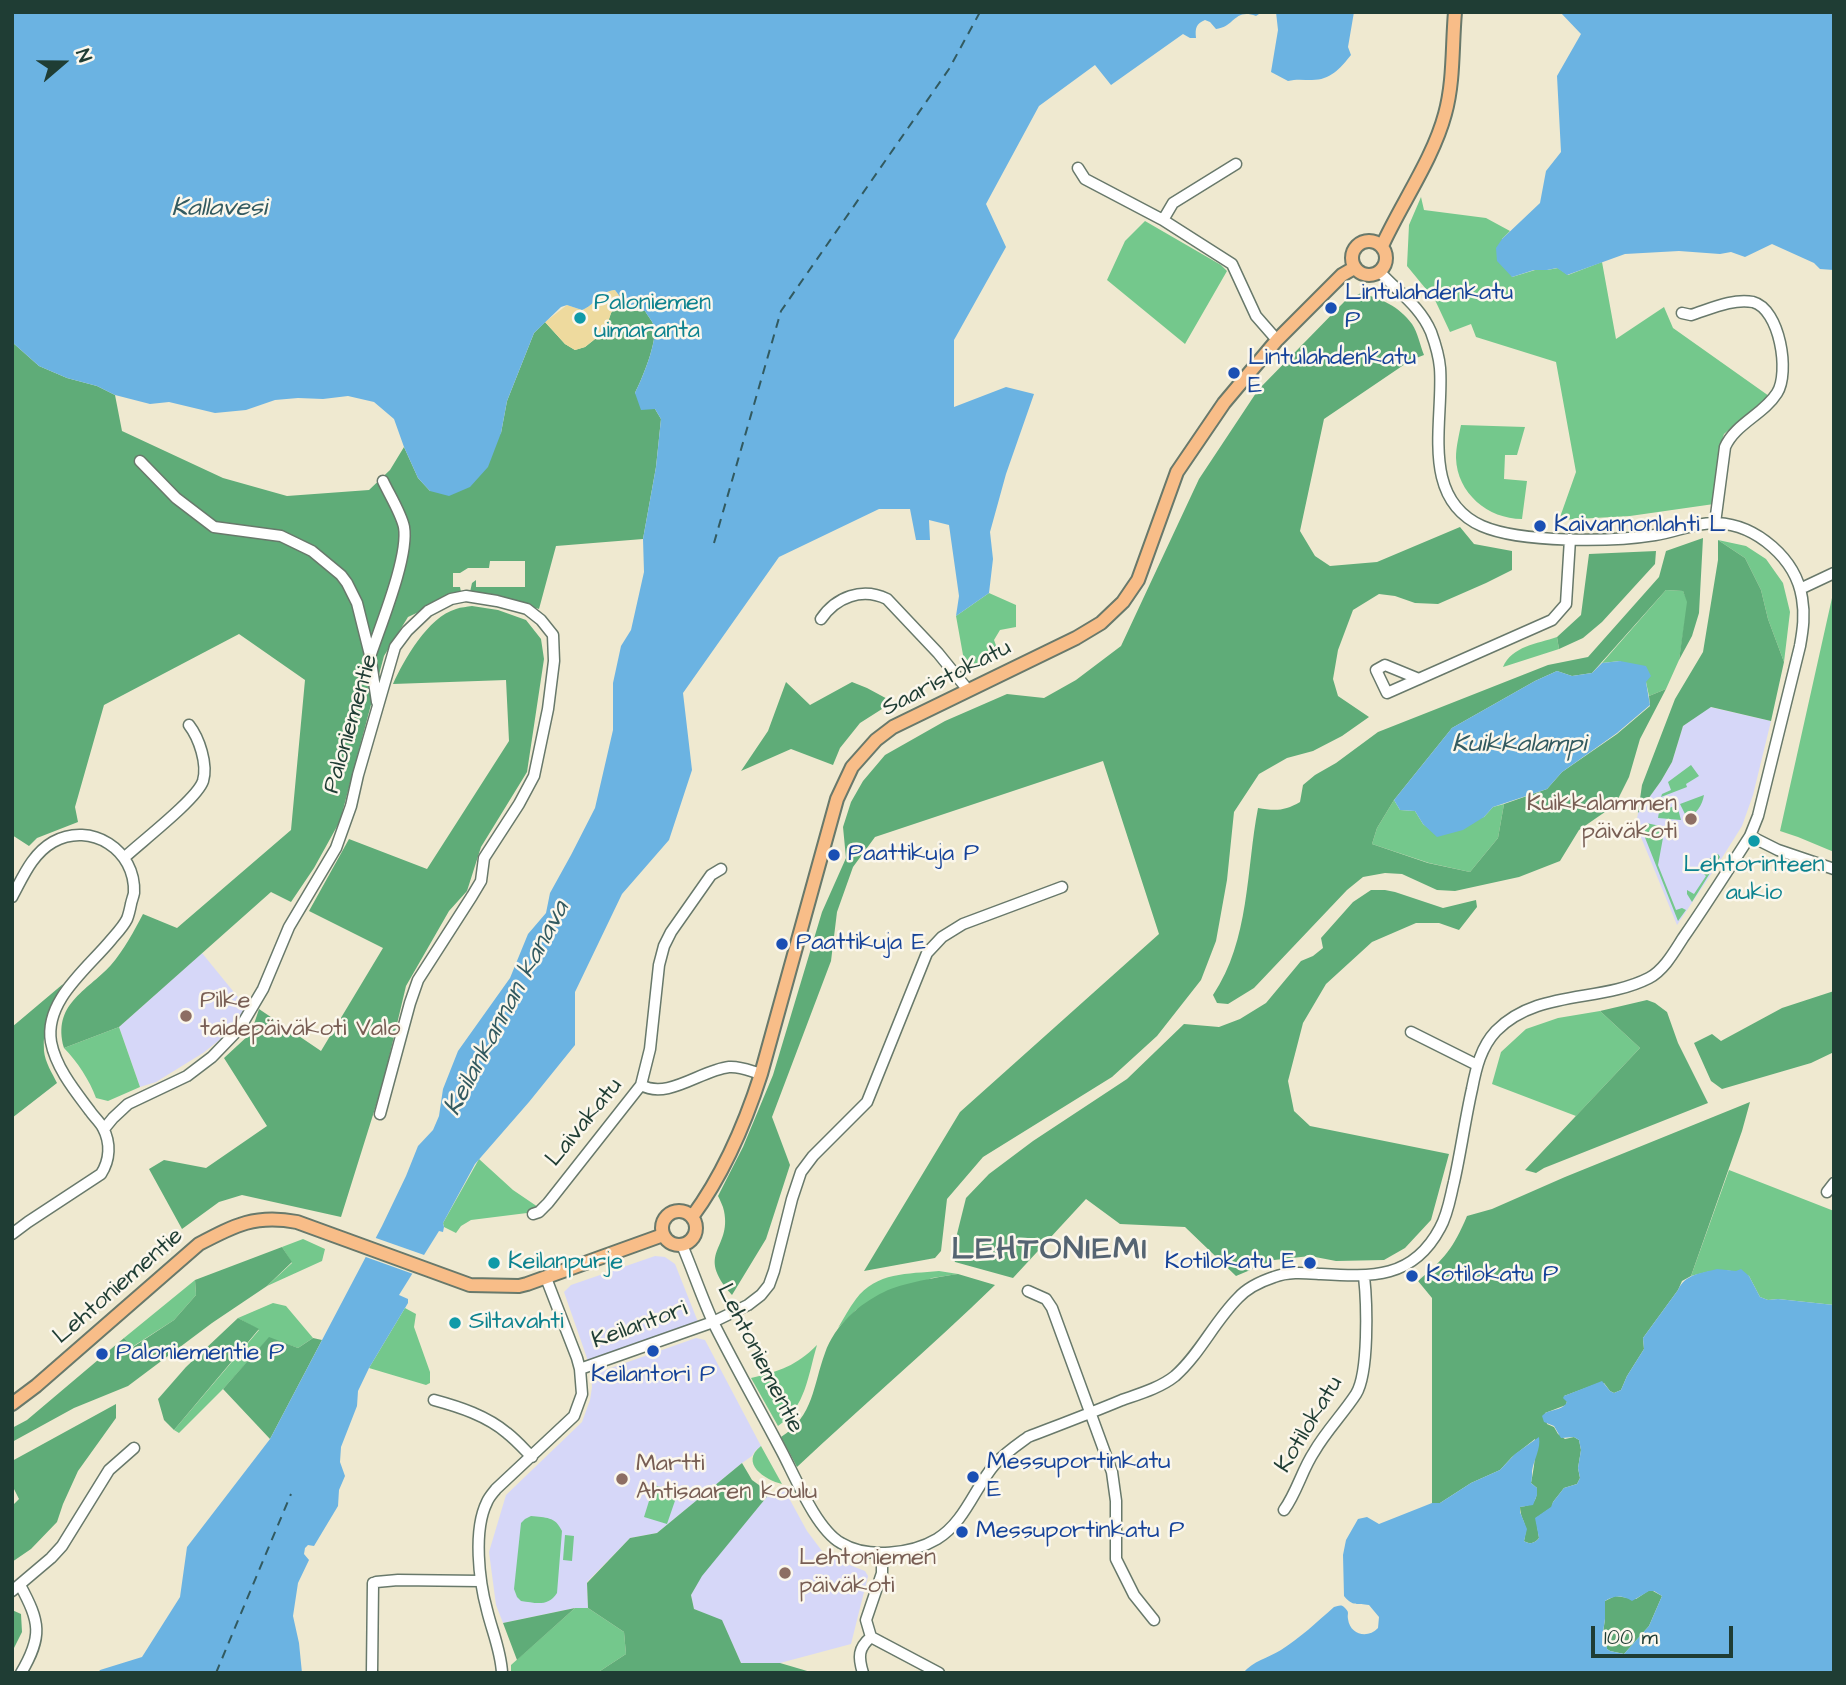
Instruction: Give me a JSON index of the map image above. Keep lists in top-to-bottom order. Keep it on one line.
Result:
{"streets":{"main road":["Saaristokatu","Lehtoniementie"],"street":["Paloniementie","Laivakatu","Keilantori","Kotilokatu"]},"crossings":[["Saaristokatu","Laivakatu"],["Saaristokatu","Lehtoniementie"],["Lehtoniementie","Keilantori"],["Lehtoniementie","Kotilokatu"]],"districts":["LEHTONIEMI"],"water":["Kallavesi","Kuikkalampi","Keilankannan kanava"],"places":["Lintulahdenkatu P","Paloniemen uimaranta","Lintulahdenkatu E","Kaivannonlahti L","Kuikkalammen päiväkoti","Lehtorinteen aukio","Paattikuja P","Paattikuja E","Pilke taidepäiväkoti Valo","Keilanpurje","Kotilokatu E","Kotilokatu P","Siltavahti","Keilantori P","Paloniementie P","Messuportinkatu E","Martti Ahtisaaren koulu","Messuportinkatu P","Lehtoniemen päiväkoti"],"scale_bar":"100 m","north":"right"}
